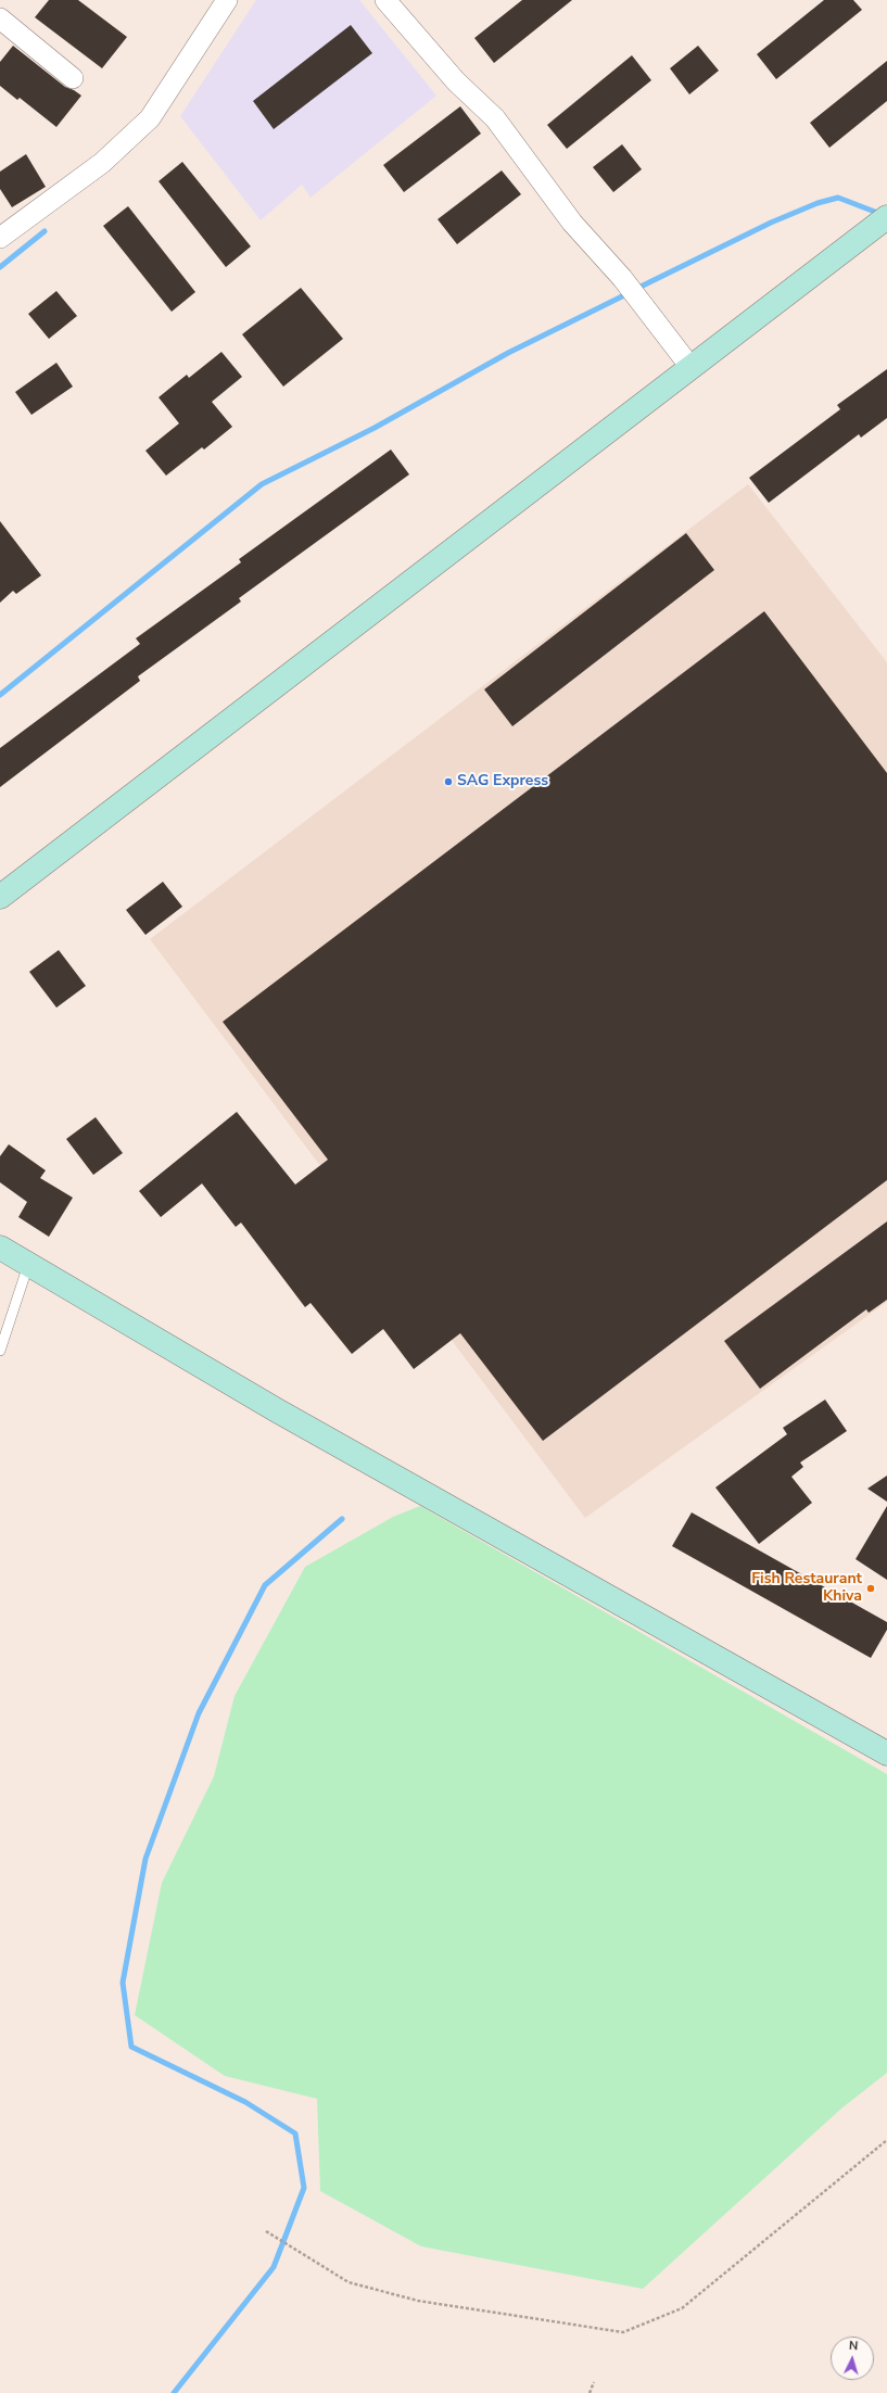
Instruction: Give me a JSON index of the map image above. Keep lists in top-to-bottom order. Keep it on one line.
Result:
{"places":["SAG Express","Fish Restaurant Khiva"],"north":"top"}
